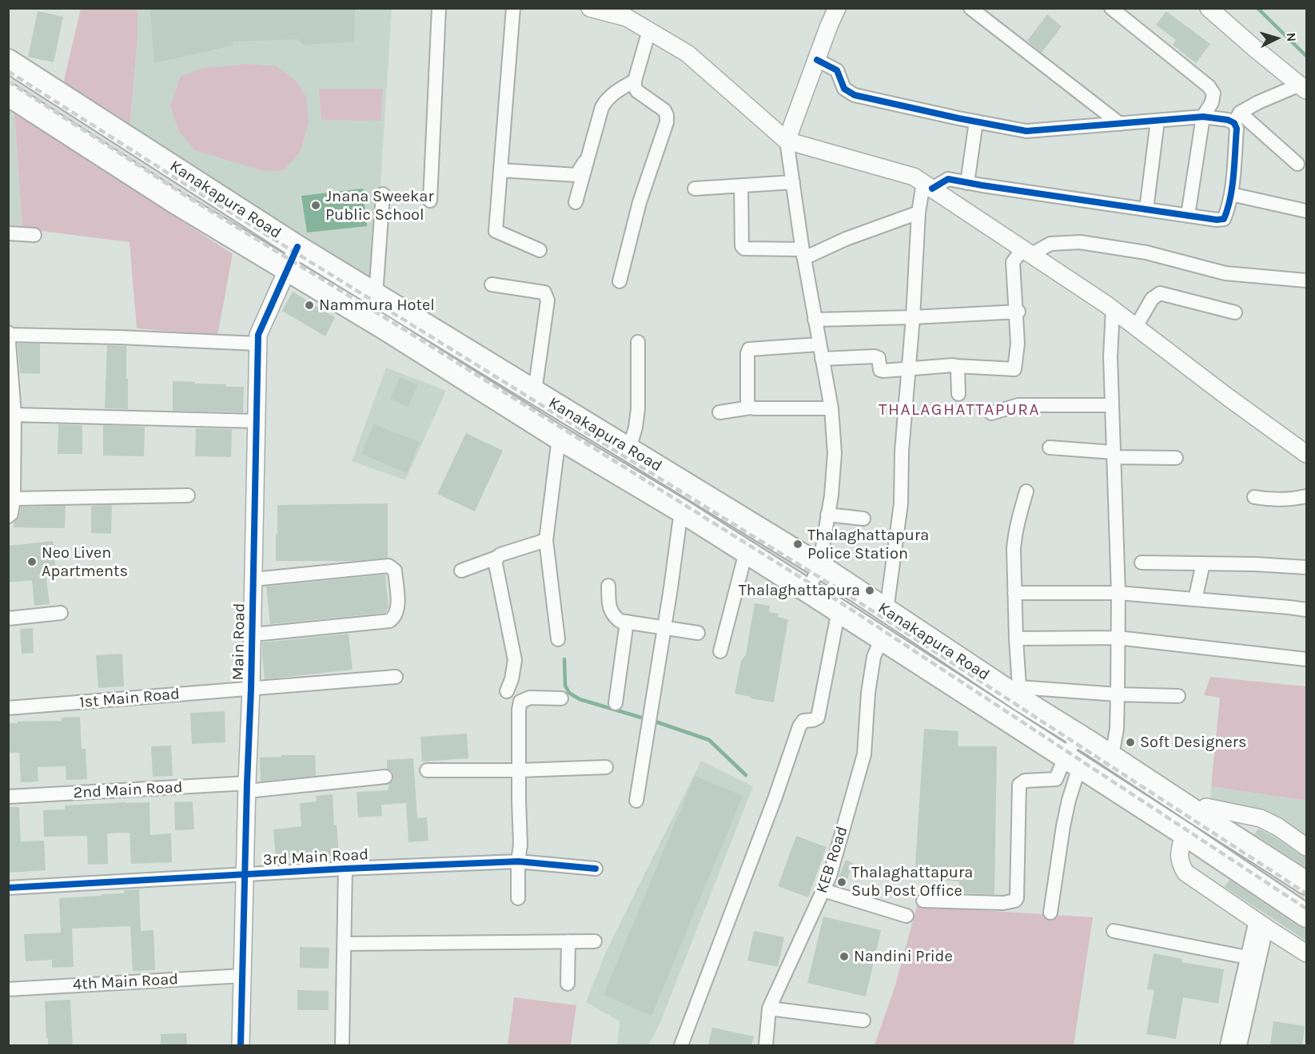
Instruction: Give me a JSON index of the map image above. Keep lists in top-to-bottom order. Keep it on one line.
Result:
{"streets":{"highway":["Kanakapura Road"],"street":["Main Road","1st Main Road","2nd Main Road","3rd Main Road","KEB Road","4th Main Road"]},"crossings":[["Kanakapura Road","Main Road"],["Kanakapura Road","KEB Road"],["Main Road","1st Main Road"],["Main Road","2nd Main Road"],["Main Road","3rd Main Road"],["Main Road","4th Main Road"]],"districts":["THALAGHATTAPURA"],"places":["Jnana Sweekar Public School","Nammura Hotel","Thalaghattapura Police Station","Neo Liven Apartments","Thalaghattapura","Soft Designers","Thalaghattapura Sub Post Office","Nandini Pride"],"north":"right"}
